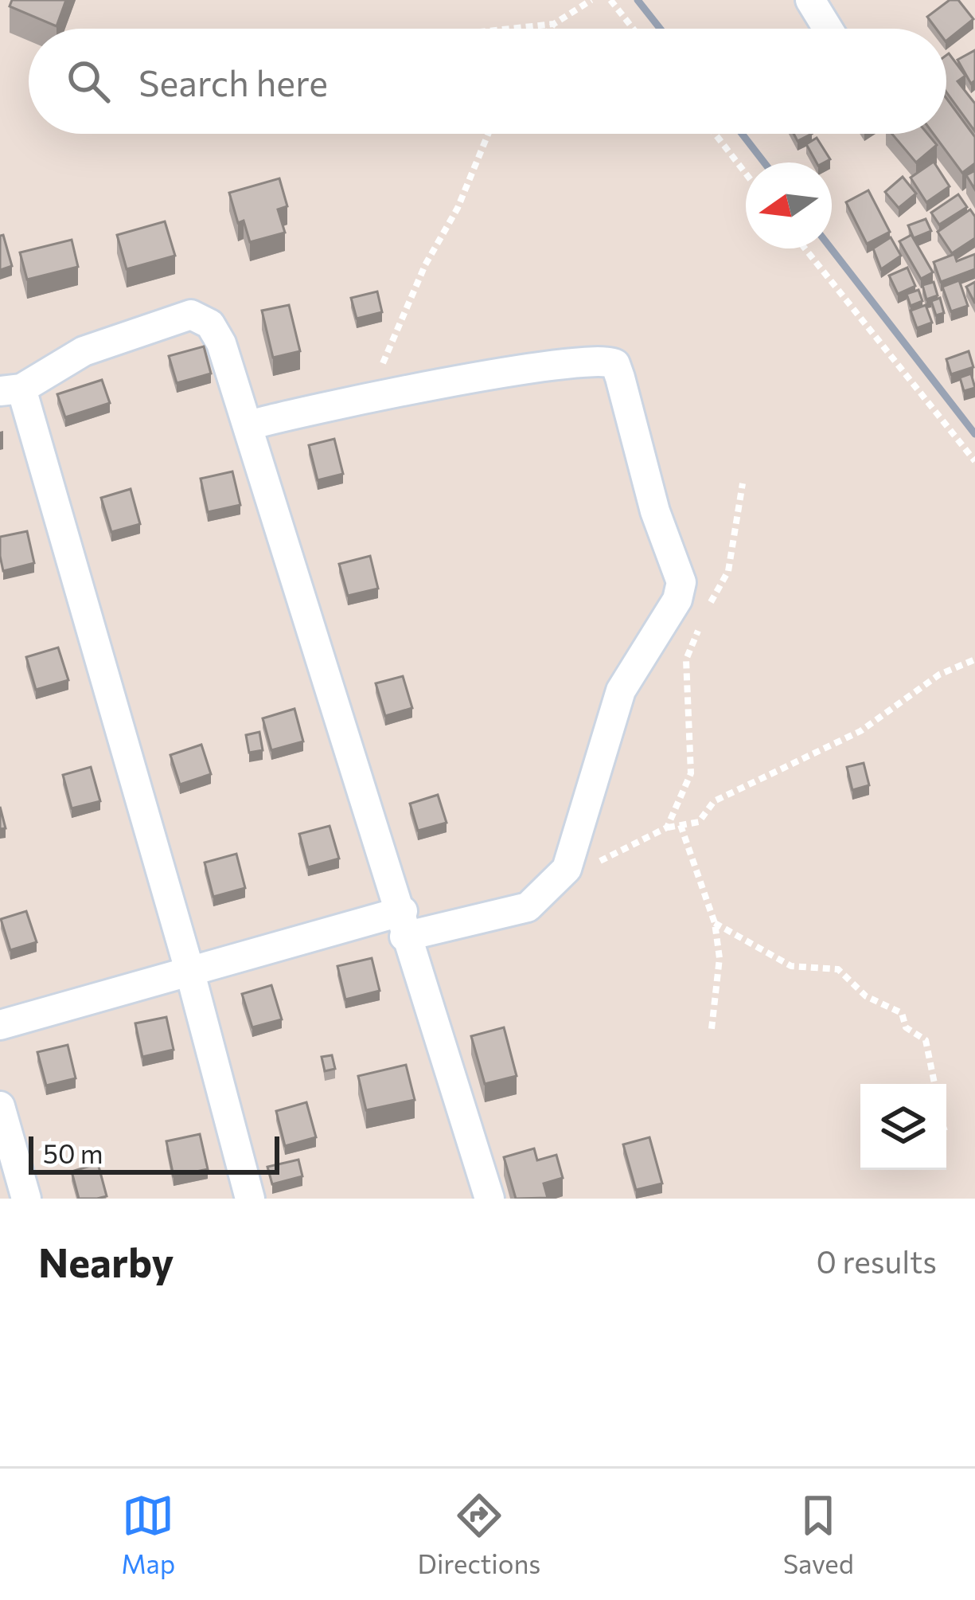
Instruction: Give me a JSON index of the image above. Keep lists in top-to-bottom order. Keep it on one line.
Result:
{"scale_bar":"50 m","north":"left","page":{"search":"Search here","scale":"50 m","heading":["Nearby","0 results"],"nav":["Map","Directions","Saved"]}}
